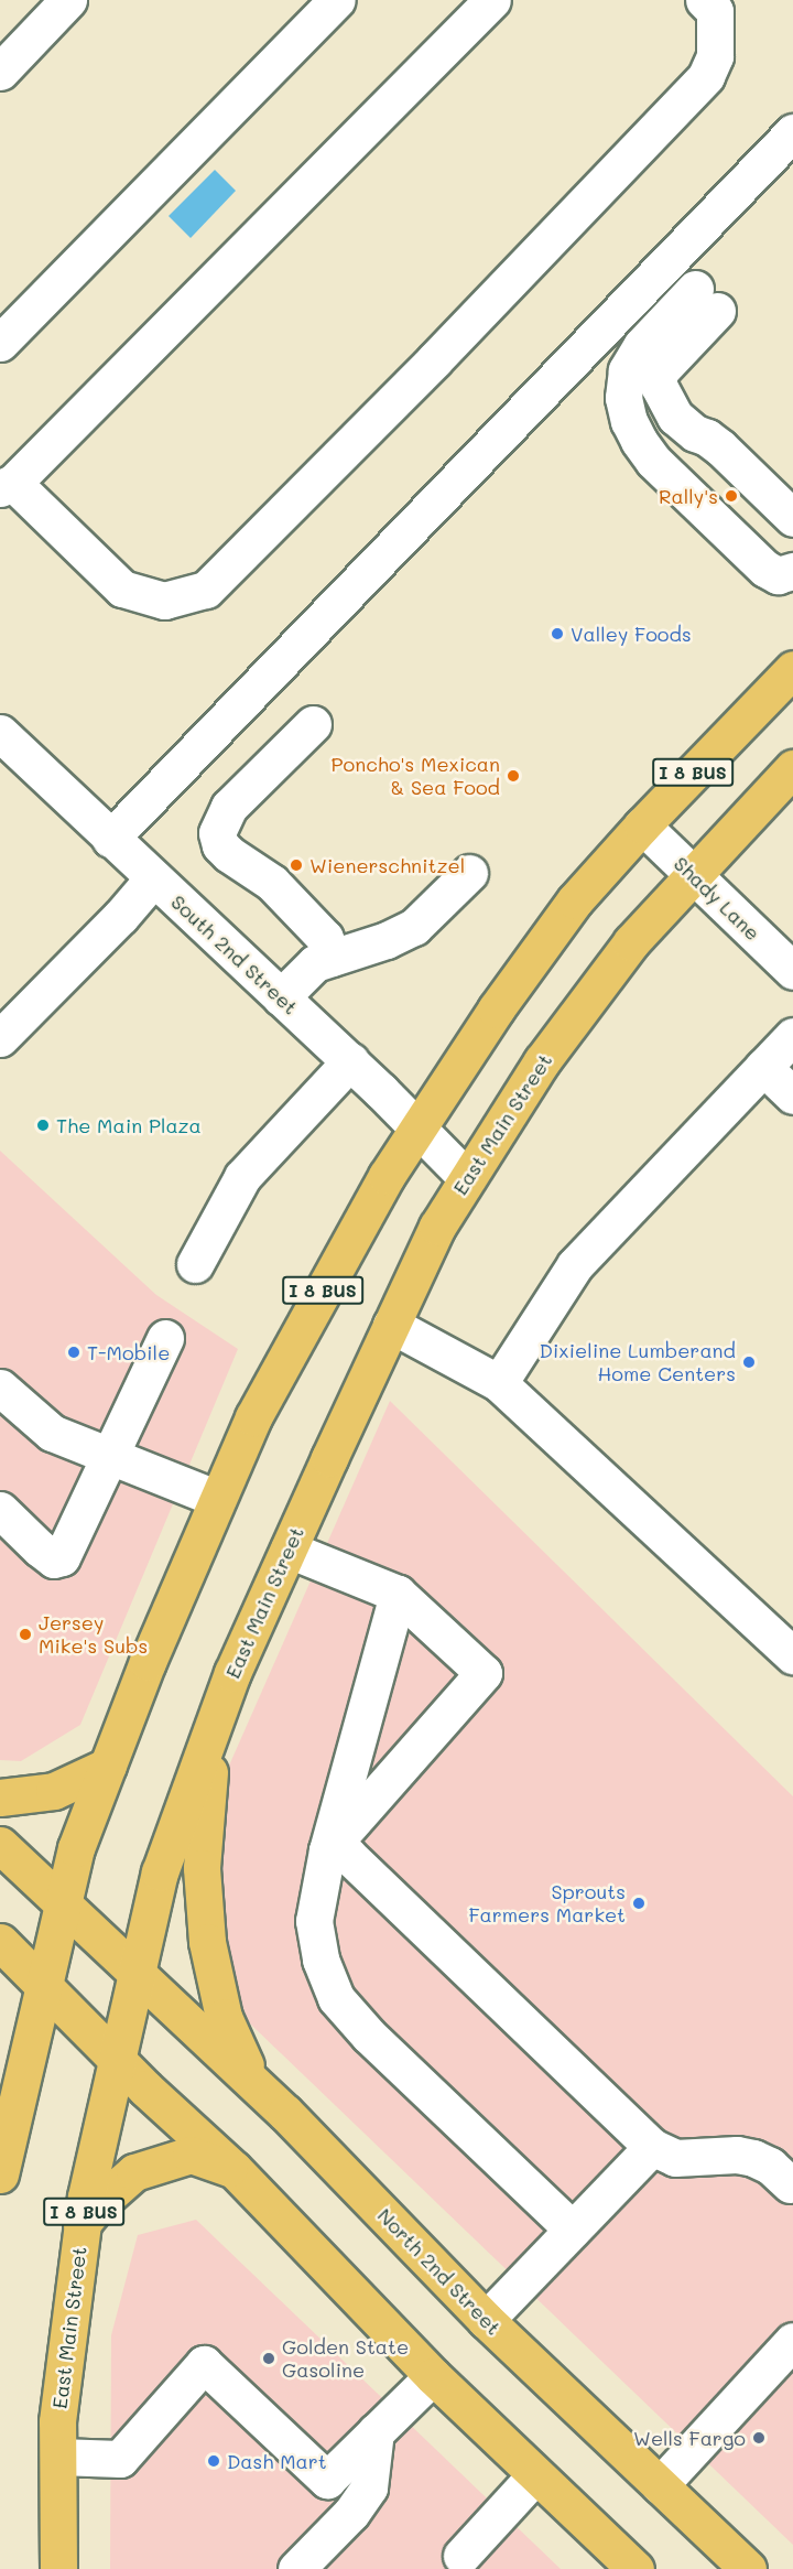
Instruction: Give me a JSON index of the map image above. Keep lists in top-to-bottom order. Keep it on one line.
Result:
{"streets":{"main road":["I 8 BUS","East Main Street","North 2nd Street"],"street":["Shady Lane","South 2nd Street"]},"crossings":[["I 8 BUS","Shady Lane"],["I 8 BUS","South 2nd Street"],["I 8 BUS","North 2nd Street"],["Shady Lane","East Main Street"],["South 2nd Street","East Main Street"],["East Main Street","North 2nd Street"]],"places":["Rally's","Valley Foods","Poncho's Mexican & Sea Food","Wienerschnitzel","The Main Plaza","T-Mobile","Dixieline Lumberand Home Centers","Jersey Mike's Subs","Sprouts Farmers Market","Golden State Gasoline","Wells Fargo","Dash Mart"]}
